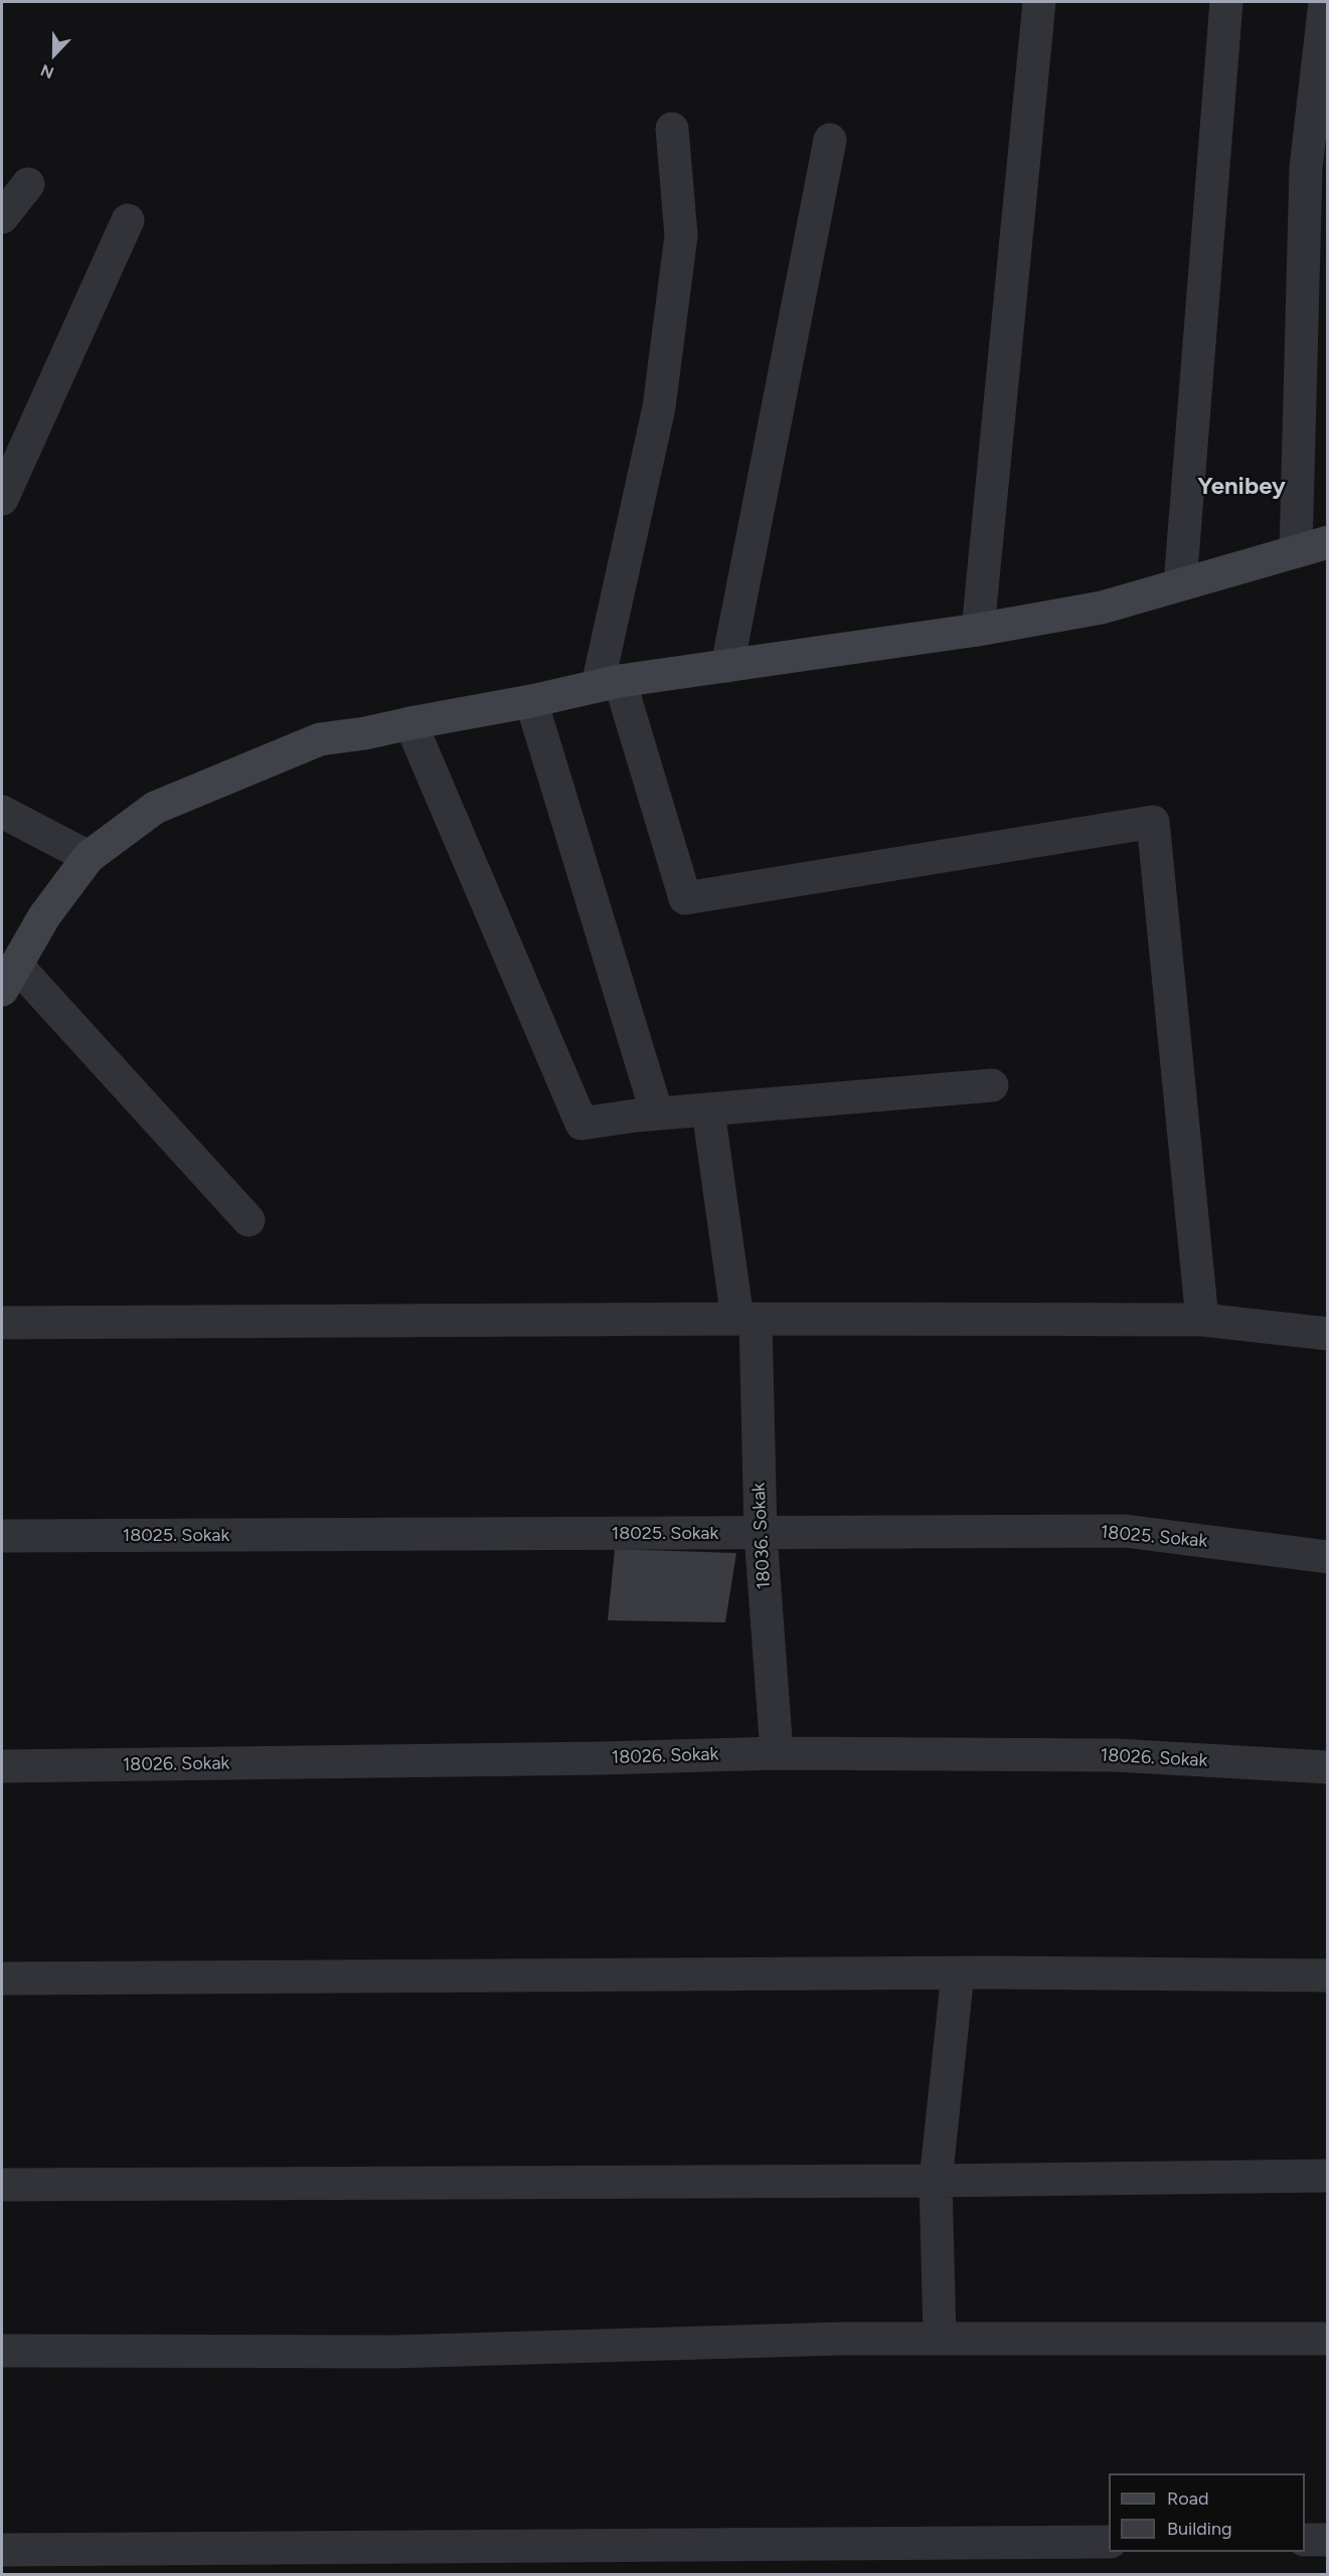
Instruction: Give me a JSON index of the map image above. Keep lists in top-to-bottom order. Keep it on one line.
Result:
{"streets":{"street":["18025. Sokak","18036. Sokak","18026. Sokak"]},"crossings":[["18025. Sokak","18036. Sokak"],["18036. Sokak","18026. Sokak"]],"districts":["Yenibey"],"legend":["Road","Building"],"north":"bottom"}
